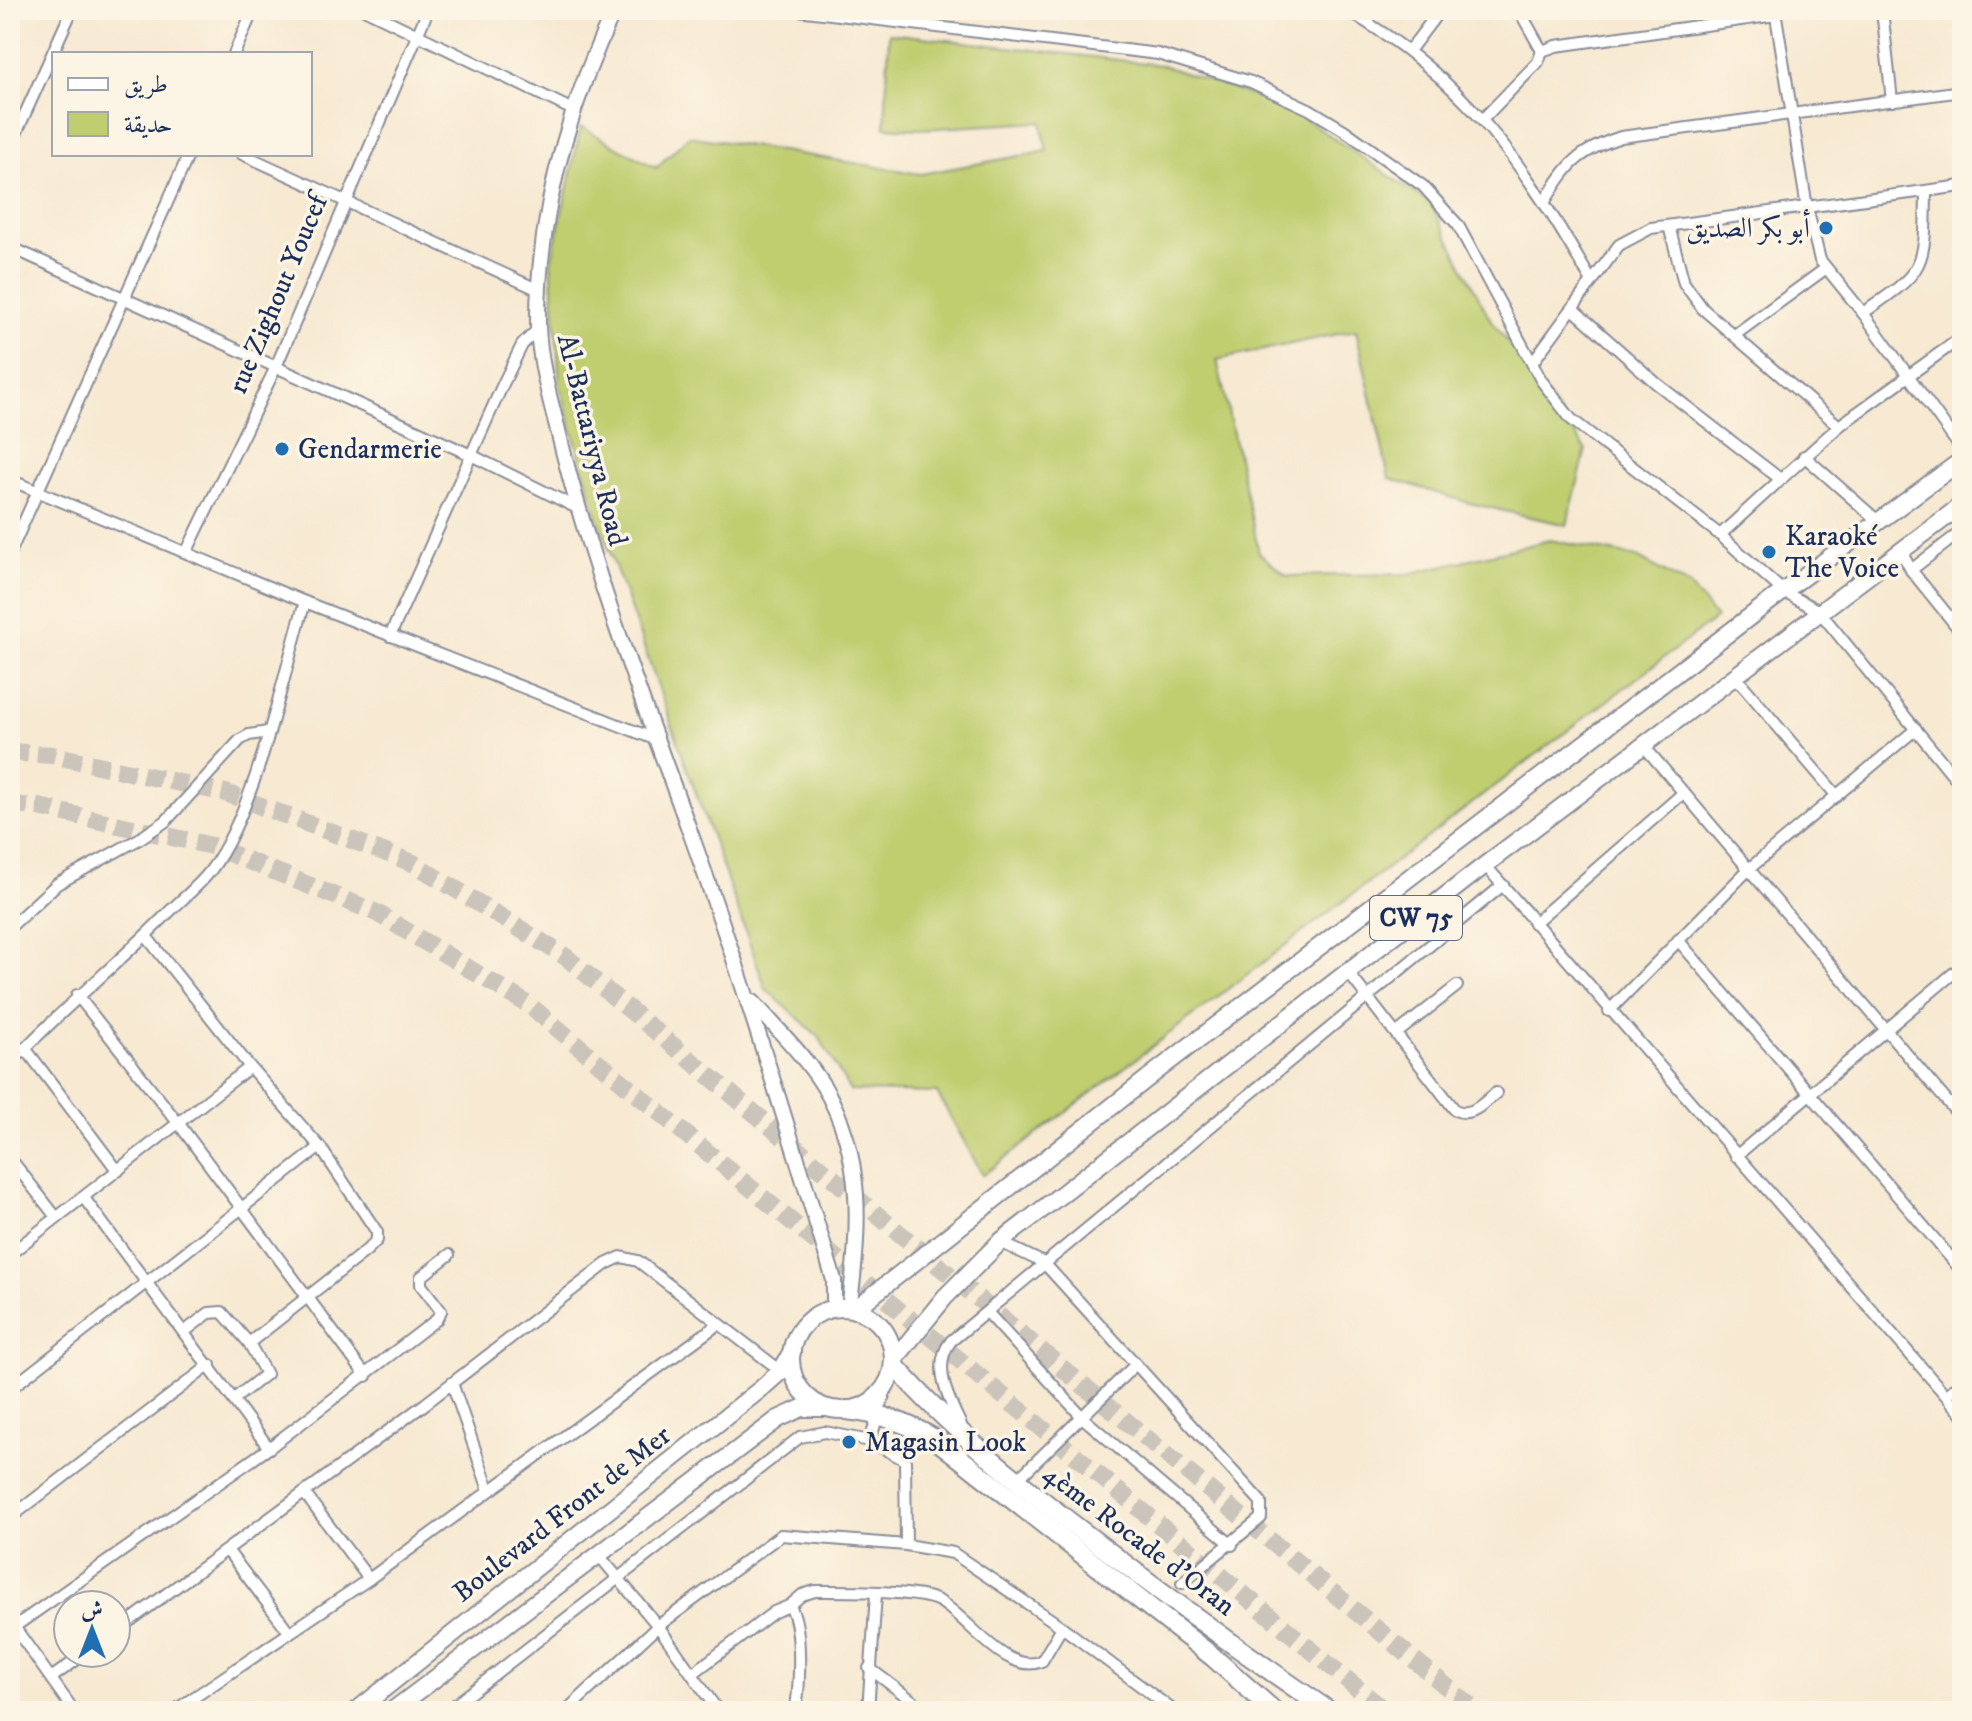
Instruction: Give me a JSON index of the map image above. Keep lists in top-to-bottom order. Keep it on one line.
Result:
{"streets":{"highway":["4ème Rocade d'Oran"],"main road":["Al-Battariyya Road","CW 75","Boulevard Front de Mer"],"street":["rue Zighout Youcef"]},"crossings":[["Al-Battariyya Road","CW 75"],["Al-Battariyya Road","Boulevard Front de Mer"],["Al-Battariyya Road","4ème Rocade d'Oran"],["CW 75","Boulevard Front de Mer"],["CW 75","4ème Rocade d'Oran"],["Boulevard Front de Mer","4ème Rocade d'Oran"]],"places":["أبو بكر الصديق","Gendarmerie","Karaoké The Voice","Magasin Look"],"legend":["طريق","حديقة"],"north":"top"}
